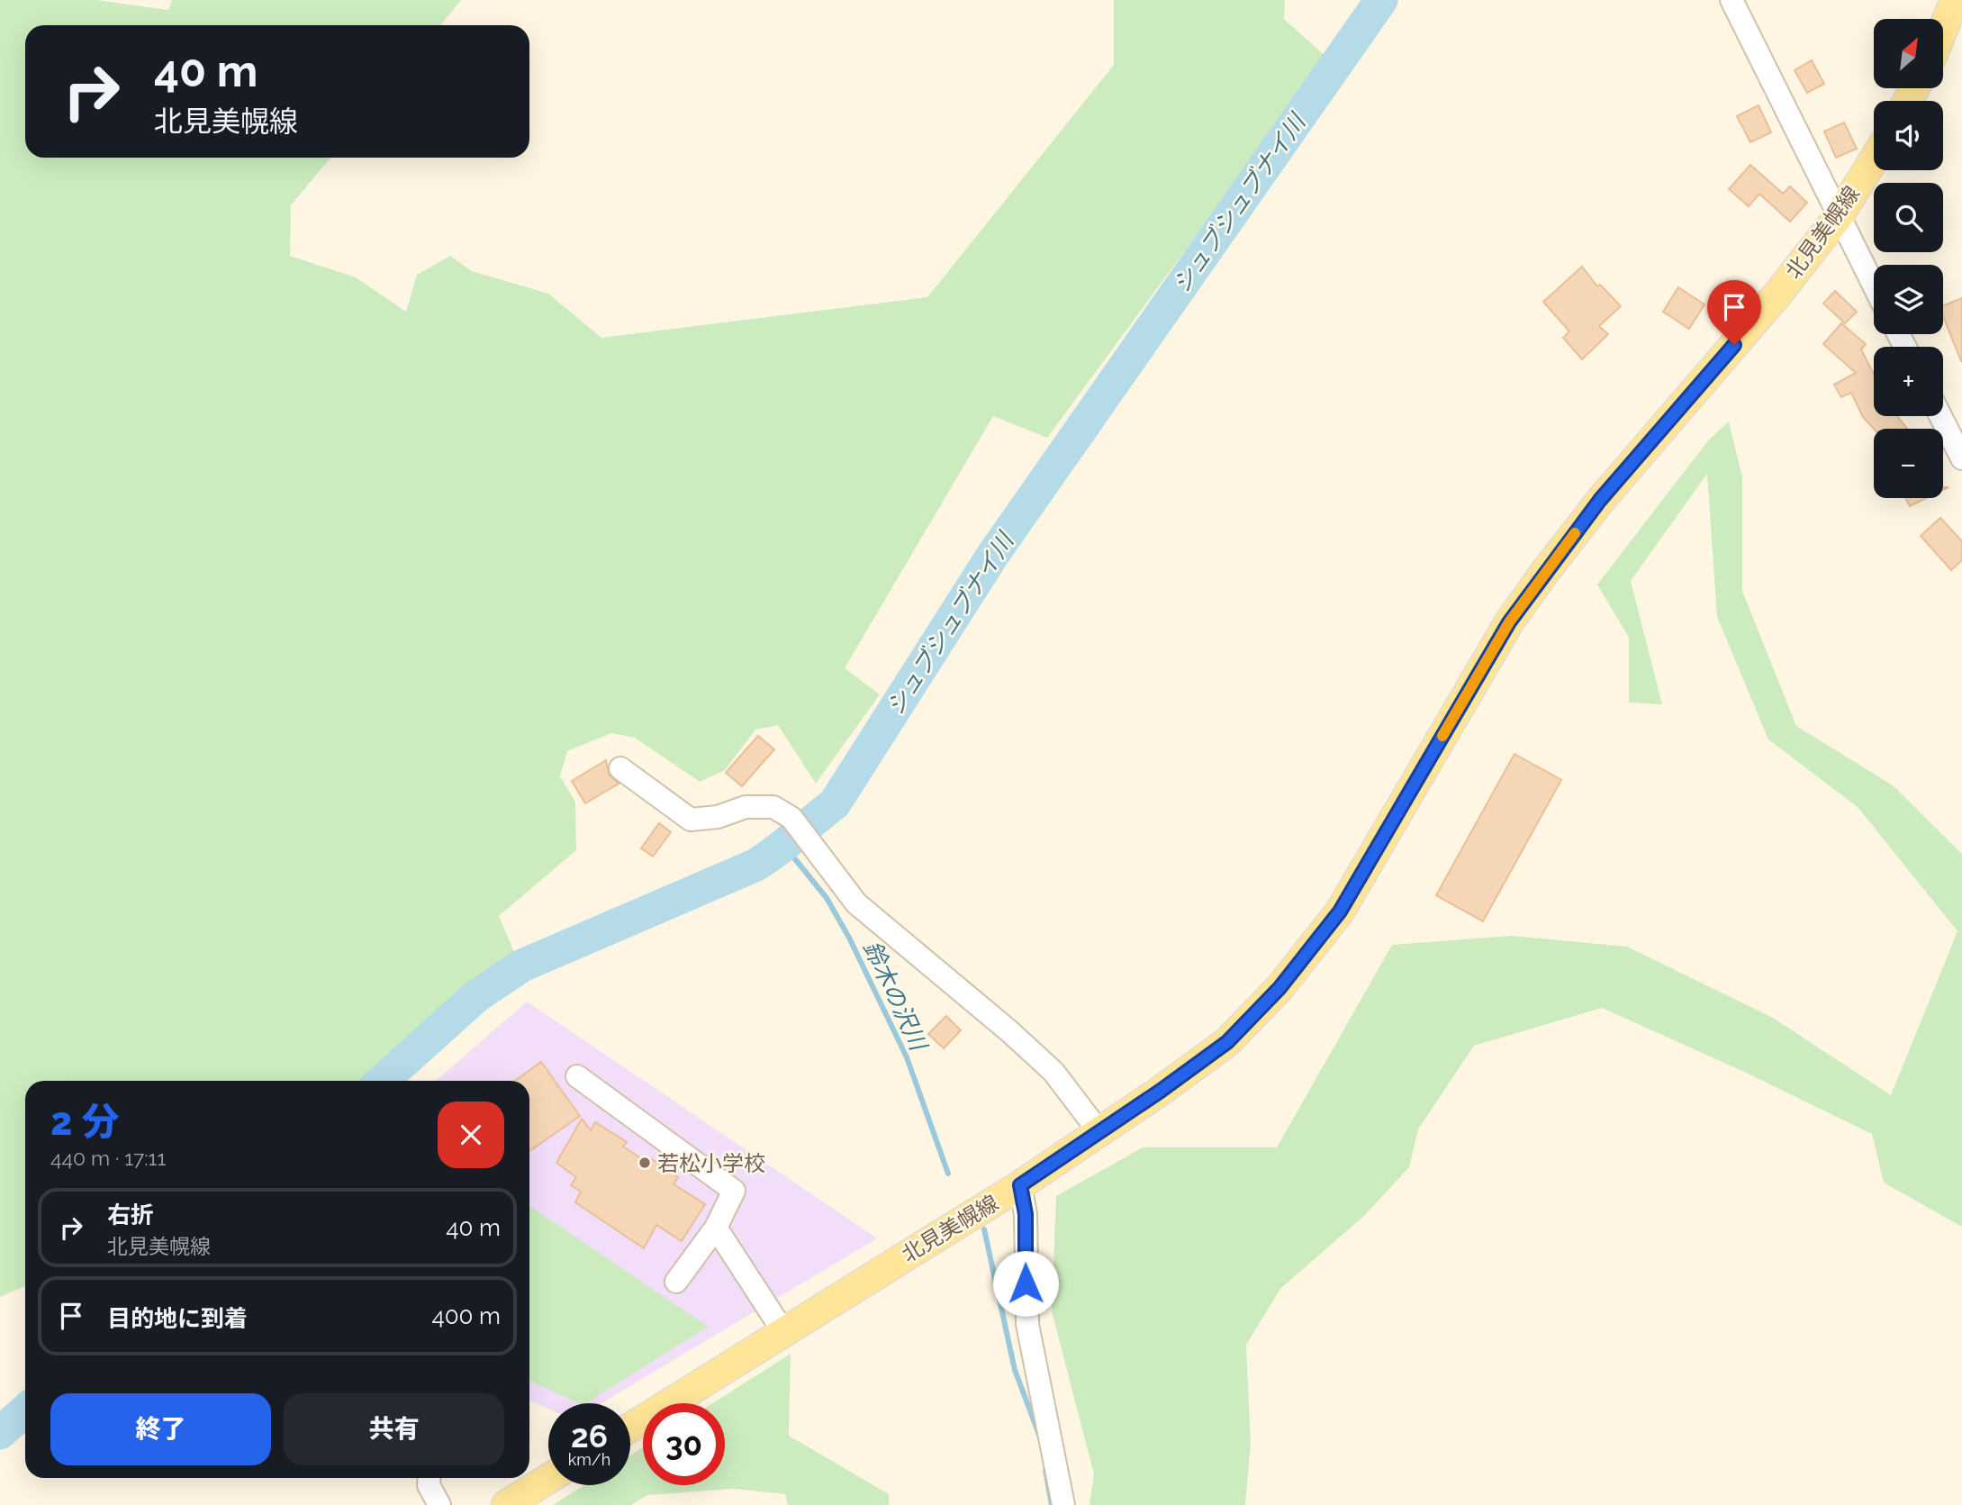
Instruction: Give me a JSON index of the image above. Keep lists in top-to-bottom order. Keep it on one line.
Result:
{"streets":{"main road":["北見美幌線"]},"water":["シュブシュブナイ川","鈴木の沢川"],"places":["若松小学校"],"north":"top right","page":{"map_buttons":["+","−"],"turn":["40 m","北見美幌線"],"heading":["2 分","440 m · 17:11"],"list":[{"name":"右折","note":"北見美幌線","value":"40 m"},{"name":"目的地に到着","value":"400 m"}],"buttons":["終了","共有"],"speed":"26 km/h","limit":"30"}}
